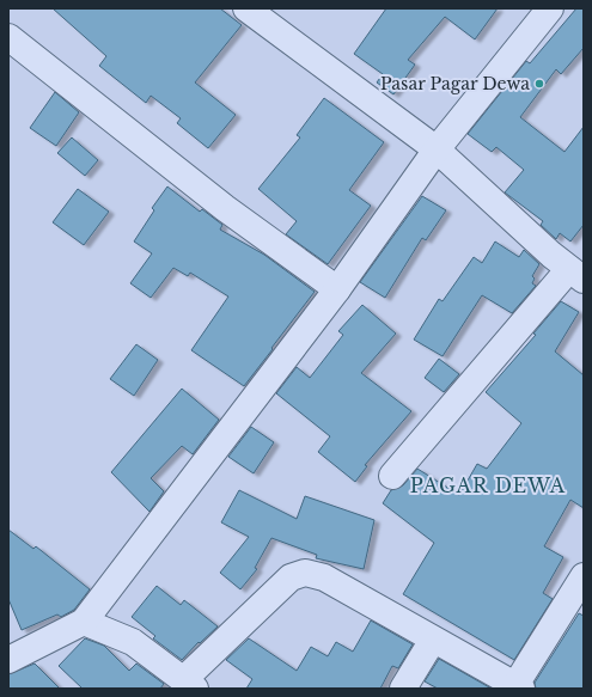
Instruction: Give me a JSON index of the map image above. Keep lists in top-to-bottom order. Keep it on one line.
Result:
{"districts":["PAGAR DEWA"],"places":["Pasar Pagar Dewa"]}
